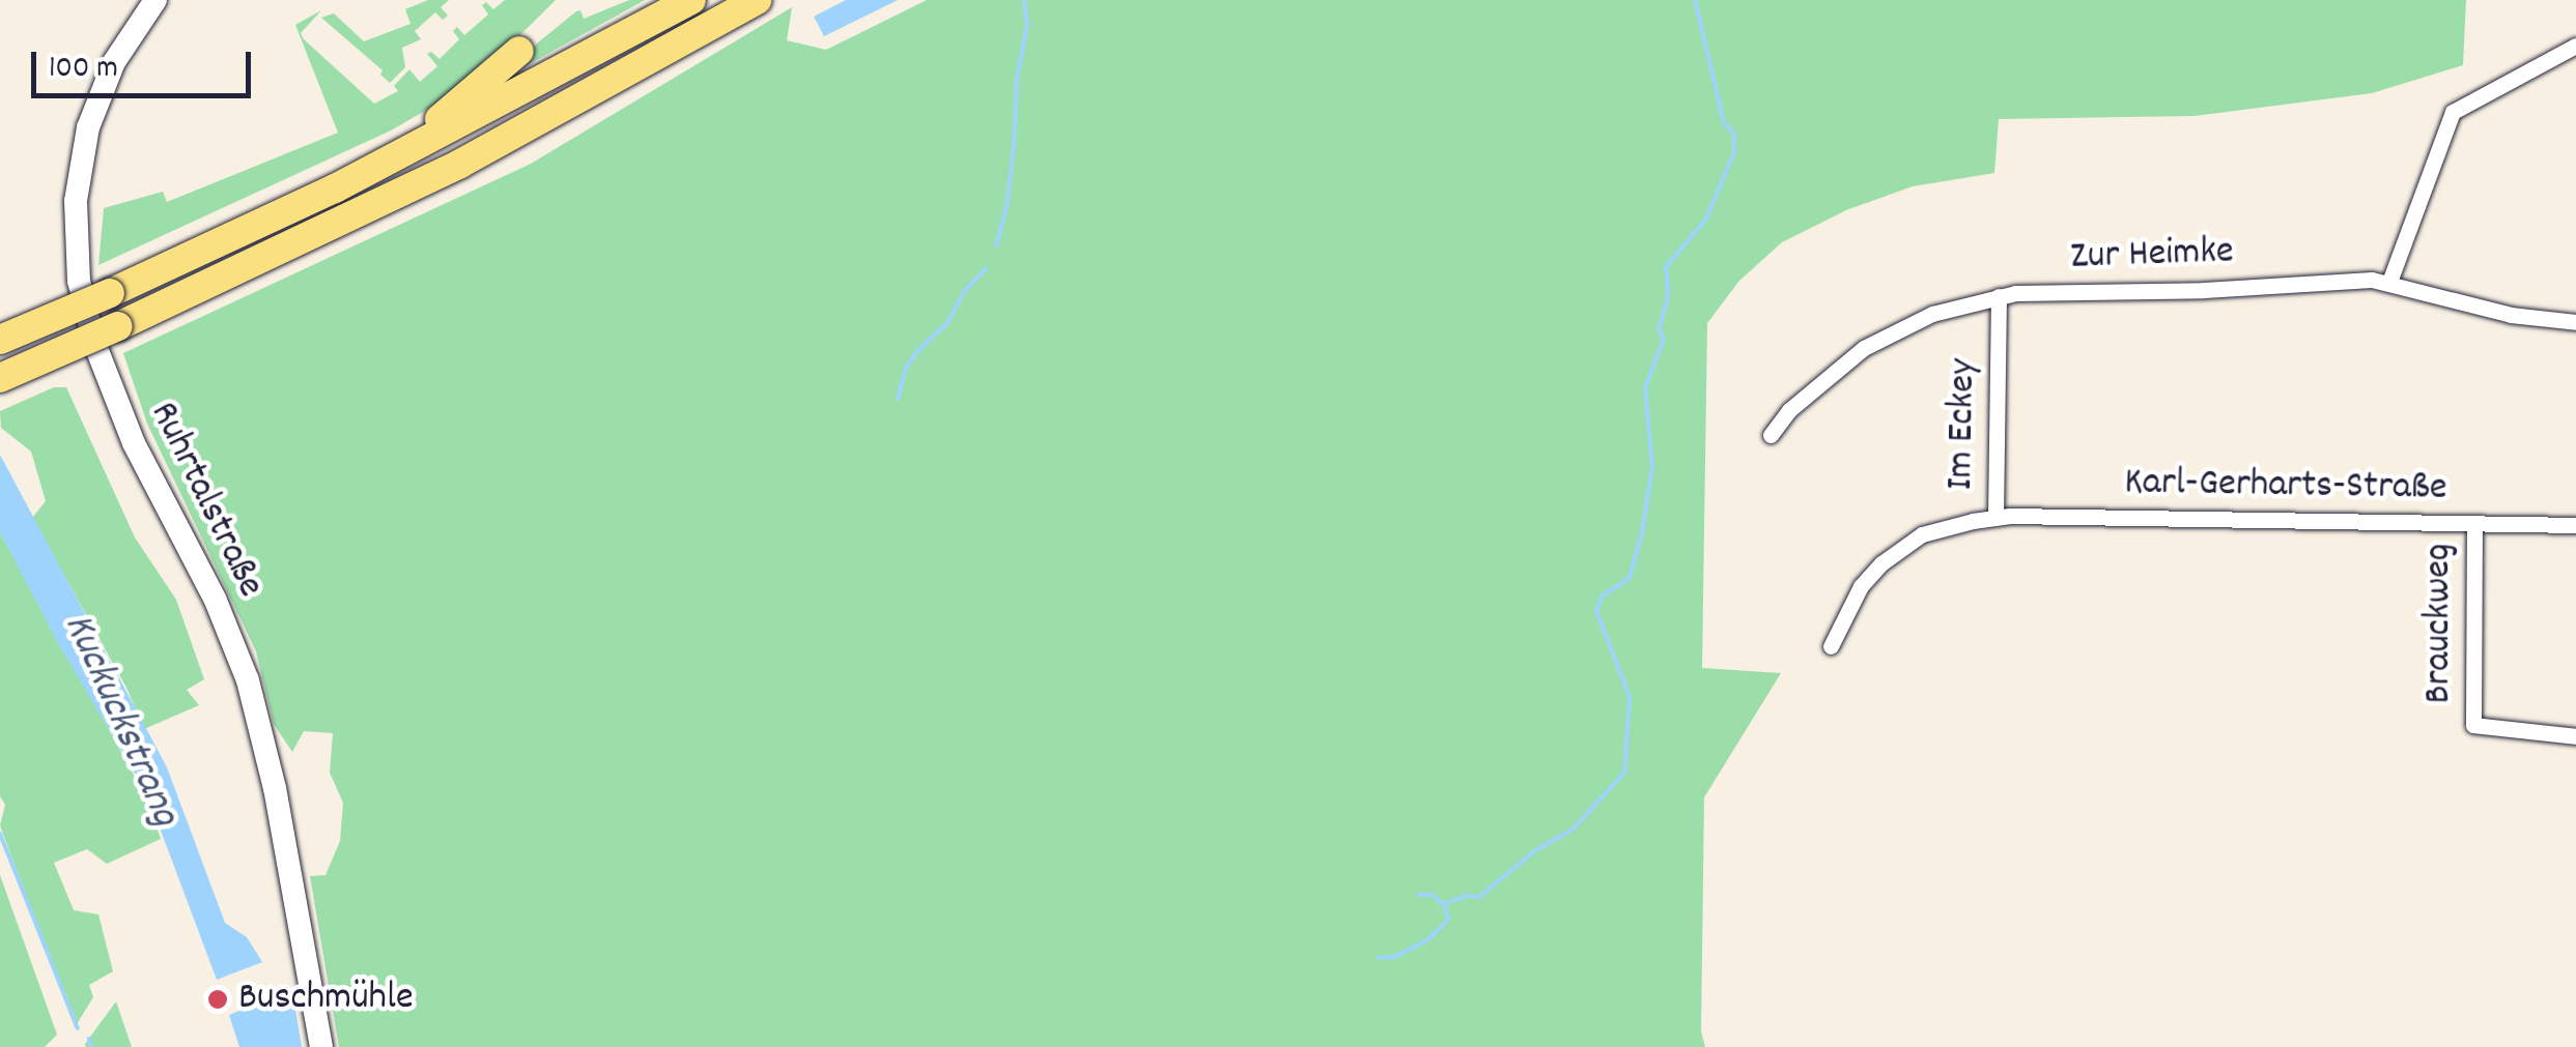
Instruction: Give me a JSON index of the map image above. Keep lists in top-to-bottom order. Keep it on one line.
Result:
{"streets":{"main road":["Ruhrtalstraße"],"street":["Zur Heimke","Im Eckey","Karl-Gerharts-Straße","Brauckweg"]},"crossings":[["Zur Heimke","Im Eckey"],["Im Eckey","Karl-Gerharts-Straße"],["Karl-Gerharts-Straße","Brauckweg"]],"water":["Kuckuckstrang"],"places":["Buschmühle"],"scale_bar":"100 m"}
